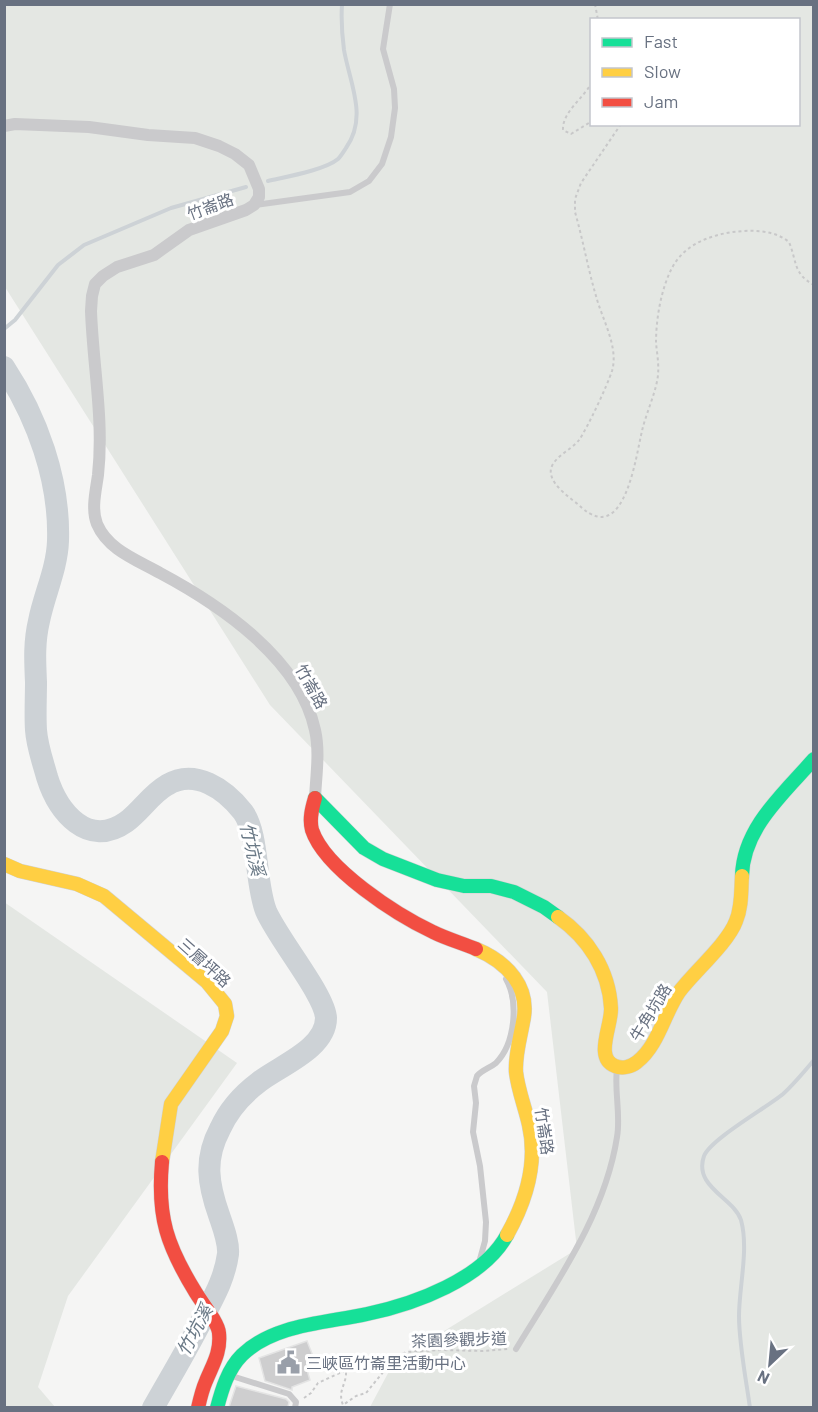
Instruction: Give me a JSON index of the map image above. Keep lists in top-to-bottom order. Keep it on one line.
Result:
{"streets":{"street":["竹崙路","三層坪路","牛角坑路"],"path":["茶園參觀步道"]},"crossings":[["竹崙路","牛角坑路"]],"water":["竹坑溪"],"places":{"public building":["三峽區竹崙里活動中心"]},"legend":["Fast","Slow","Jam"],"north":"bottom left"}
